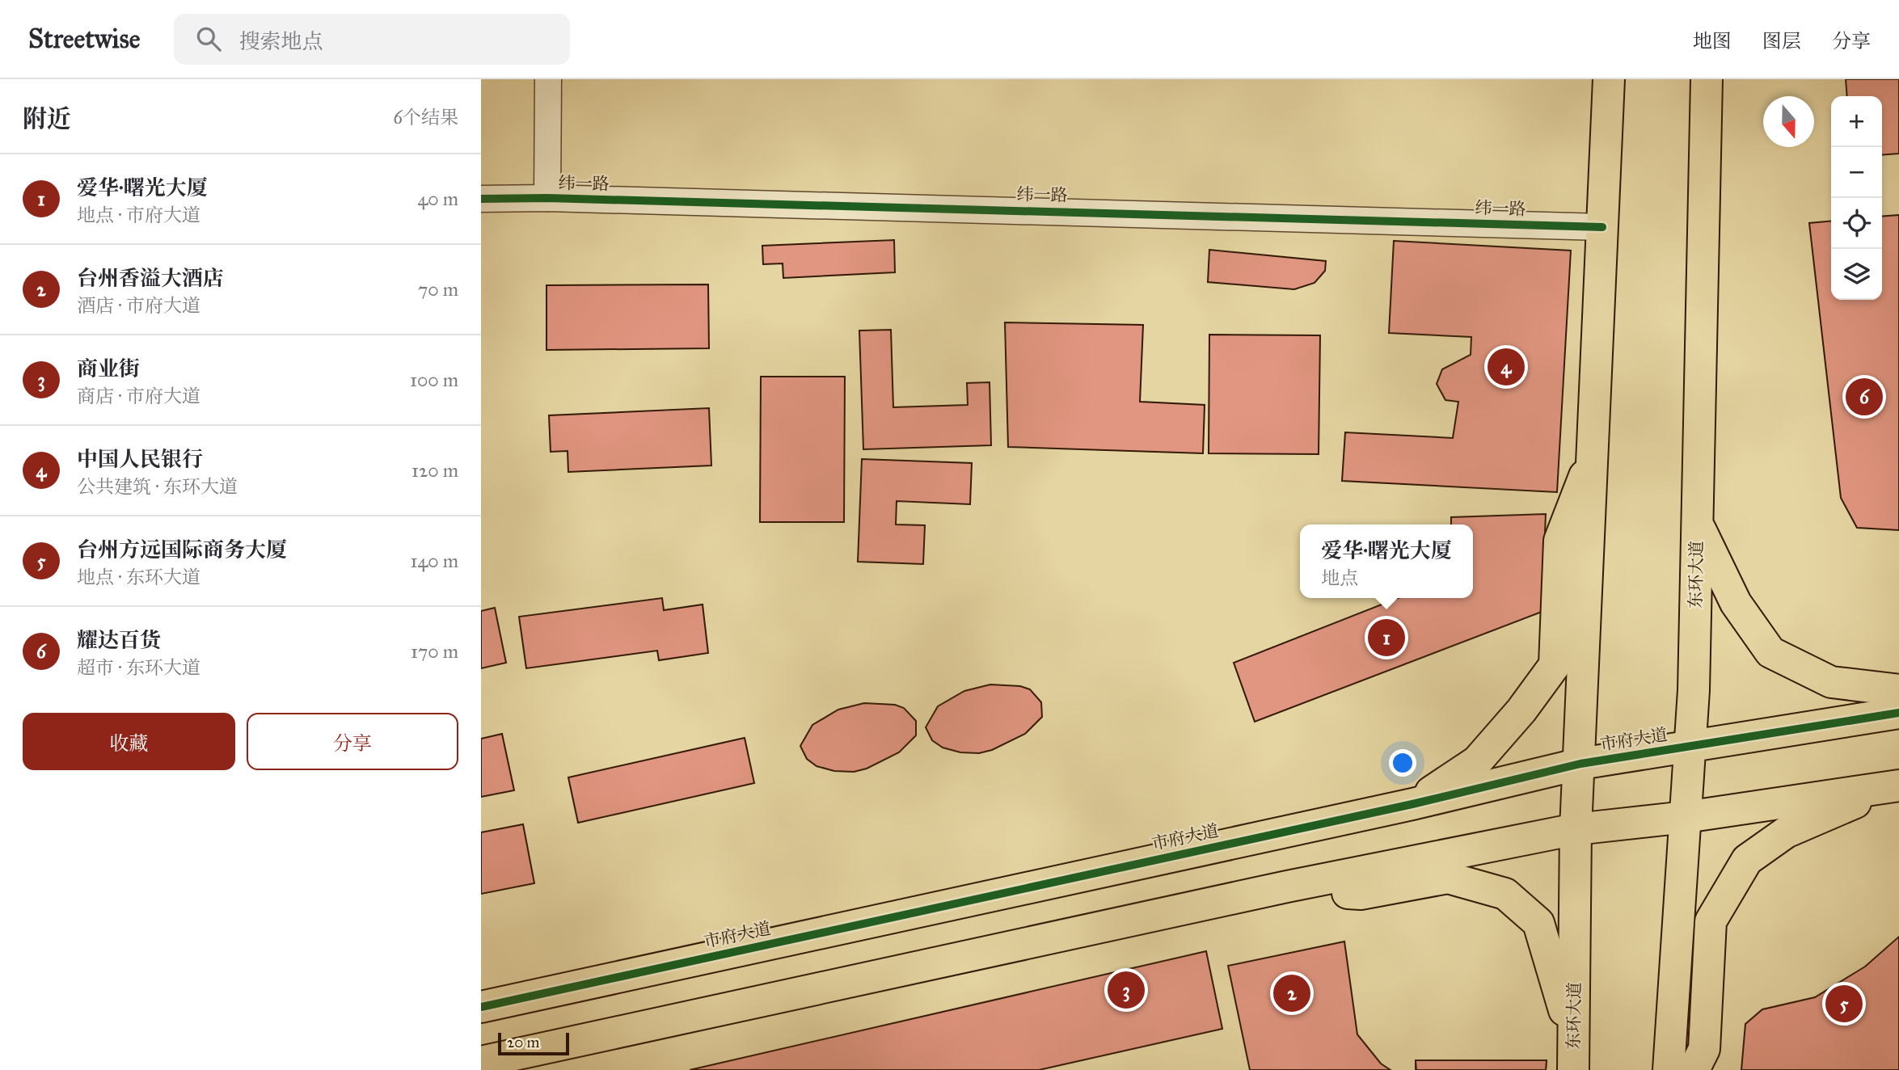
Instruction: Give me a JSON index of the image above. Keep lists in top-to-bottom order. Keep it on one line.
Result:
{"streets":{"main road":["东环大道","市府大道"],"street":["纬一路"]},"crossings":[["纬一路","东环大道"],["东环大道","市府大道"]],"scale_bar":"20 m","north":"bottom","page":{"header":"Streetwise","search":"搜索地点","nav":["地图","图层","分享"],"heading":["附近","6个结果"],"map_buttons":["+","−"],"list":[{"mark":"1","name":"爱华·曙光大厦","note":"地点 · 市府大道","value":"40 m"},{"mark":"2","name":"台州香溢大酒店","note":"酒店 · 市府大道","value":"70 m"},{"mark":"3","name":"商业街","note":"商店 · 市府大道","value":"100 m"},{"mark":"4","name":"中国人民银行","note":"公共建筑 · 东环大道","value":"120 m"},{"mark":"5","name":"台州方远国际商务大厦","note":"地点 · 东环大道","value":"140 m"},{"mark":"6","name":"耀达百货","note":"超市 · 东环大道","value":"170 m"}],"pins":["4","6","1","3","2","5"],"popup":["爱华·曙光大厦","地点"],"buttons":["收藏","分享"],"scale":"20 m"}}
